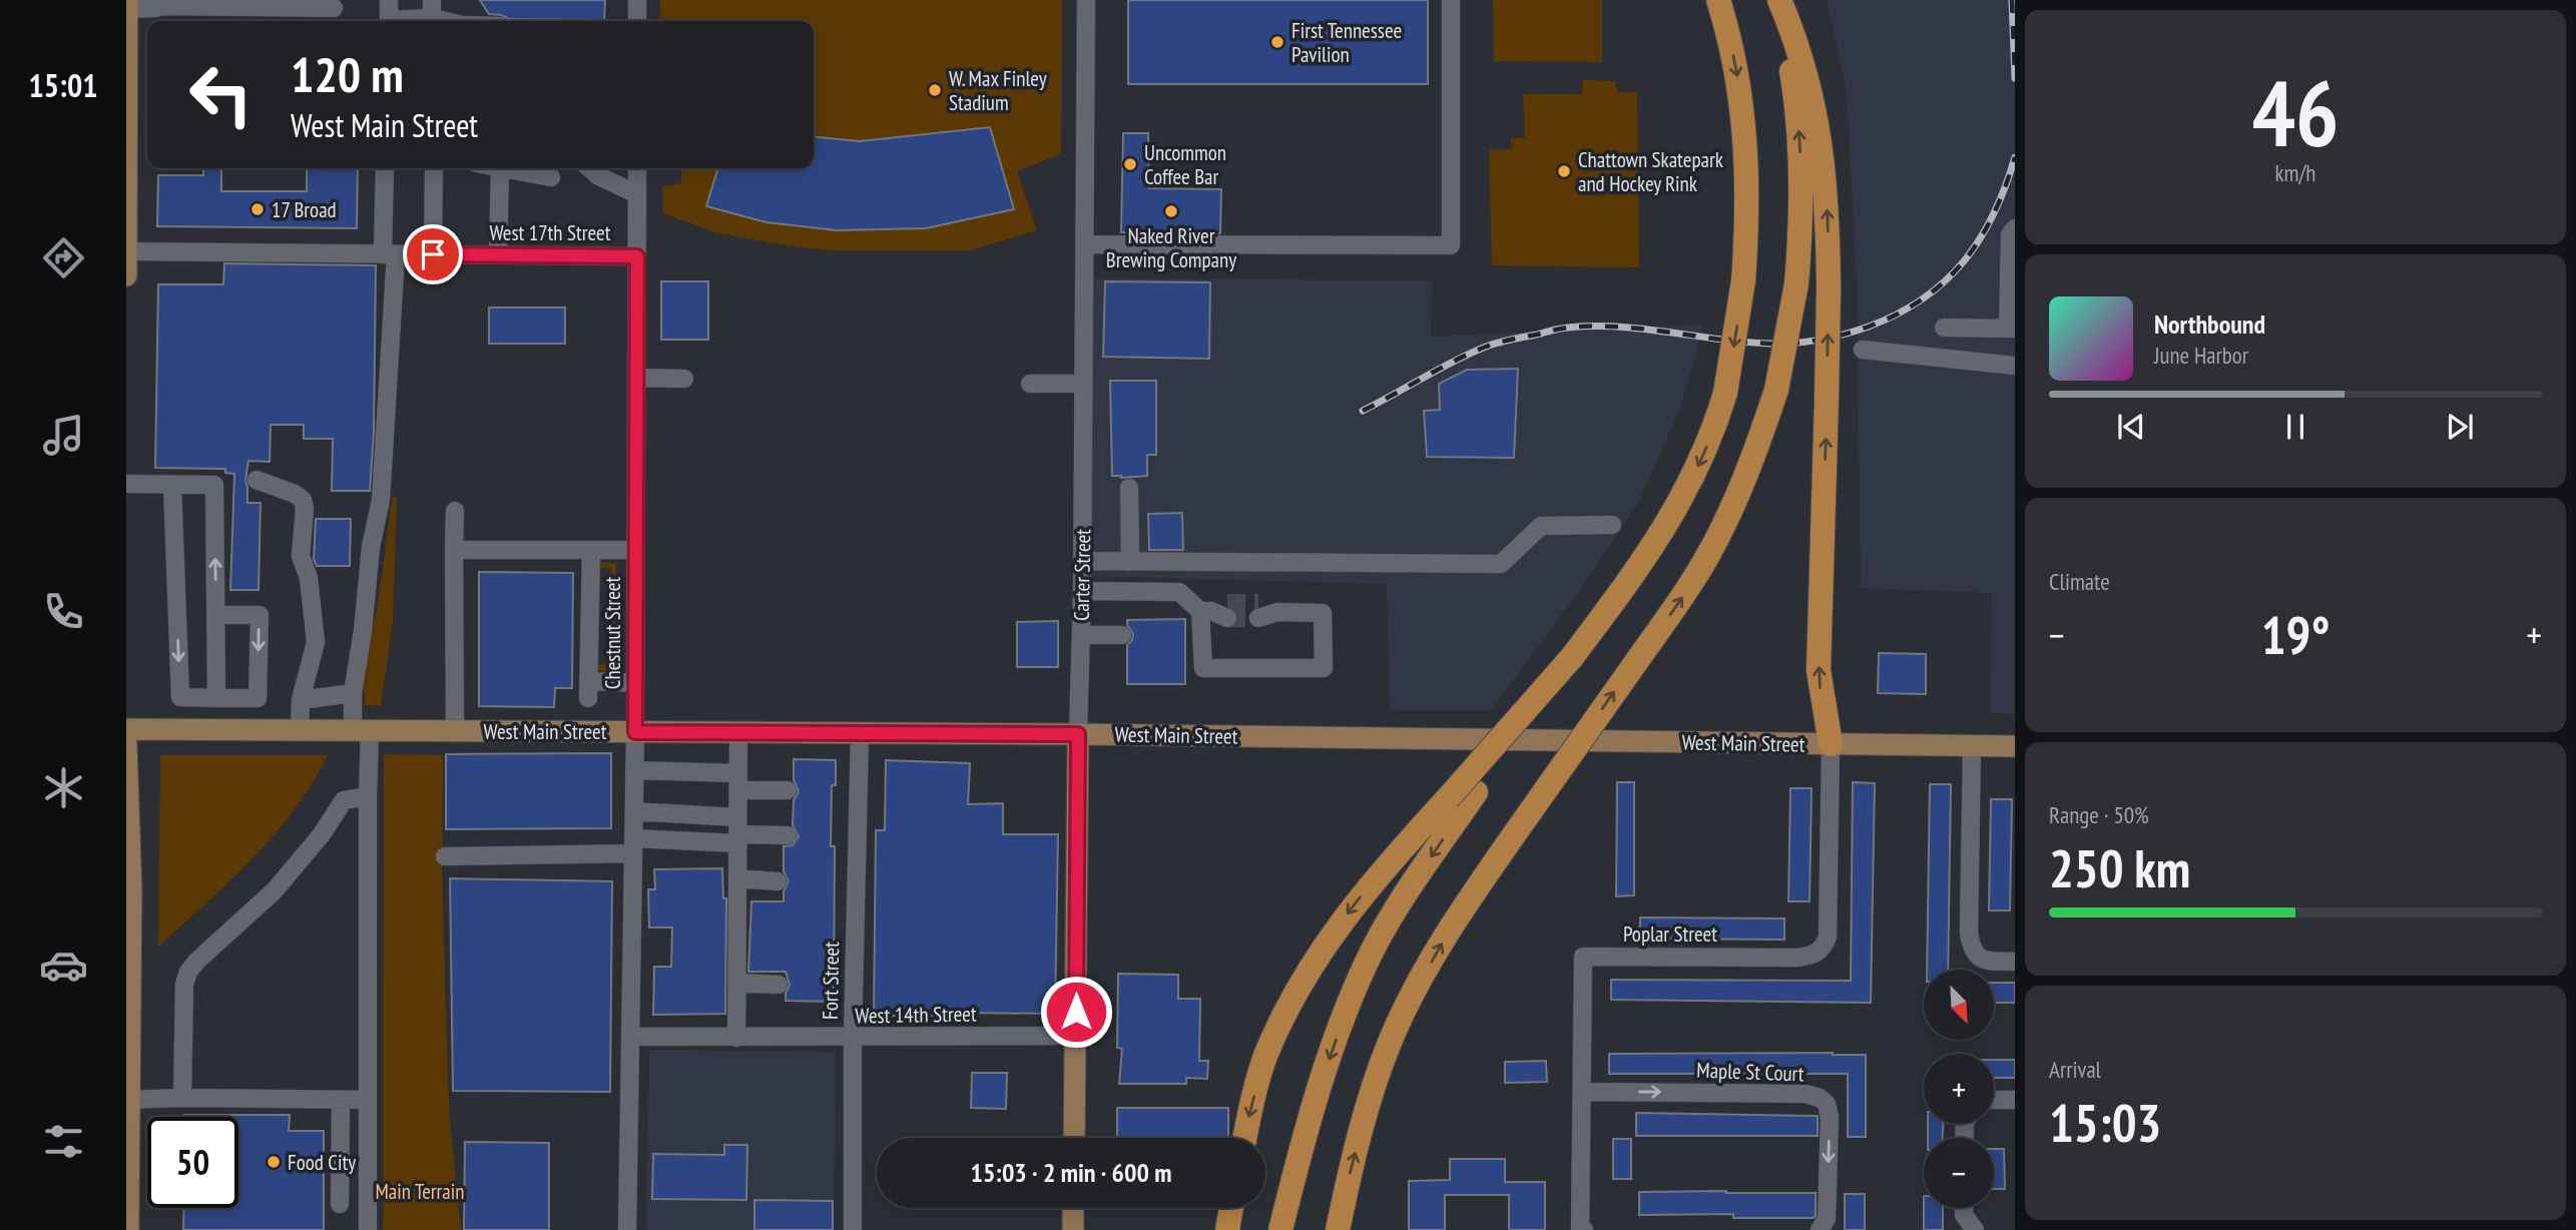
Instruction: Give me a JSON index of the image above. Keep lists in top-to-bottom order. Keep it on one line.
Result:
{"streets":{"main road":["Carter Street","West Main Street"],"street":["West 17th Street","Chestnut Street","Poplar Street","Fort Street","West 14th Street","Maple St Court"]},"crossings":[["West 17th Street","Chestnut Street"],["Carter Street","West Main Street"],["Carter Street","West 14th Street"],["Chestnut Street","West Main Street"],["Chestnut Street","West 14th Street"],["West Main Street","Poplar Street"],["West Main Street","Fort Street"],["Poplar Street","Maple St Court"],["Fort Street","West 14th Street"]],"parks":["Main Terrain"],"places":["First Tennessee Pavilion","W. Max Finley Stadium","Uncommon Coffee Bar","Chattown Skatepark and Hockey Rink","17 Broad","Naked River Brewing Company","Food City"],"north":"bottom right","page":{"tabs":"15:01","tile":[["46","km/h"],"Climate",["Range · 50%","250 km"],["Arrival","15:03"]],"turn":["120 m","West Main Street"],"song":["Northbound","June Harbor"],"heat":["−","19°","+"],"map_buttons":["+","−"],"limit":"50","trip":"15:03 · 2 min · 600 m"}}
